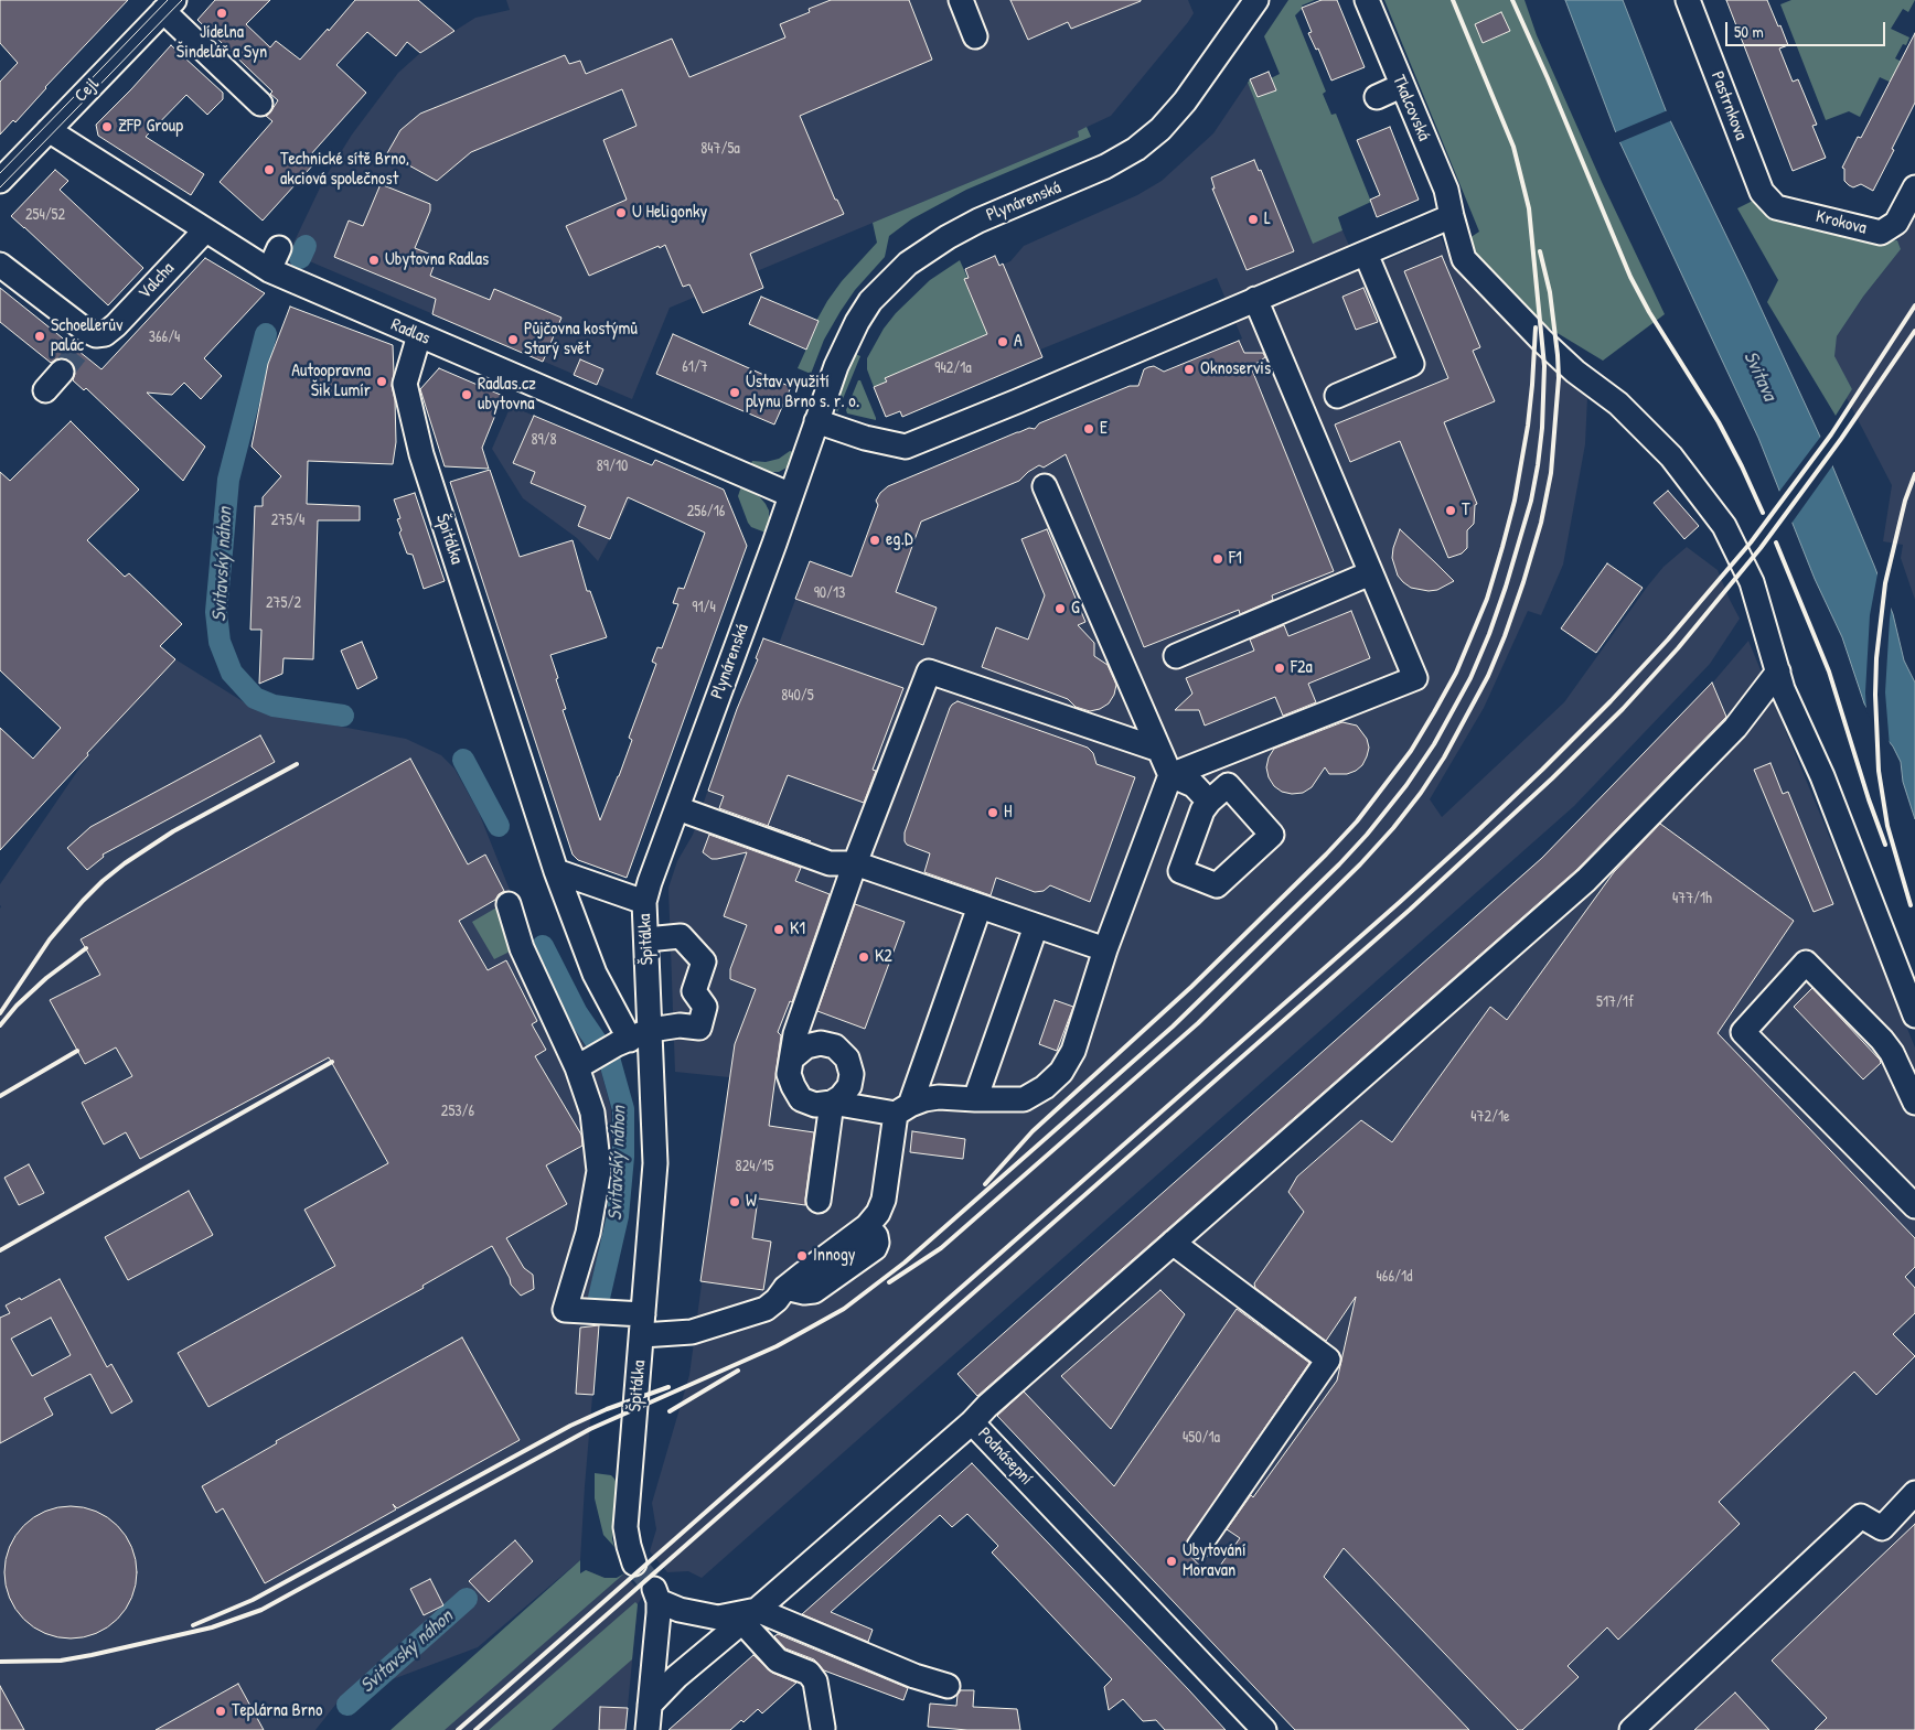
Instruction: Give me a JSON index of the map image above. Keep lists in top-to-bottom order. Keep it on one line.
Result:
{"streets":{"street":["Cejl","Pastrnkova","Tkalcovská","Plynárenská","Krokova","Valcha","Radlas","Špitálka","Podnásepní"]},"crossings":[["Cejl","Radlas"],["Pastrnkova","Krokova"],["Plynárenská","Radlas"],["Plynárenská","Špitálka"],["Valcha","Radlas"],["Radlas","Špitálka"]],"water":["Svitava","Svitavský náhon"],"places":["Jídelna Šindelář a Syn","ZFP Group","Technické sítě Brno, akciová společnost","U Heligonky","L","Ubytovna Radlas","Schoellerův palác","Půjčovna kostýmů Starý svět","A","Oknoservis","Autoopravna Šik Lumír","Ústav využití plynu Brno s. r. o.","Radlas.cz ubytovna","E","T","eg.D","F1","G","F2a","H","K1","K2","W","Innogy","Ubytování Moravan","Teplárna Brno"],"house_numbers":["847/5a","254/52","366/4","61/7","942/1a","89/8","89/10","256/16","275/4","90/13","275/2","91/4","840/5","477/1h","517/1f","253/6","472/1e","824/15","466/1d","450/1a"],"scale_bar":"50 m"}
